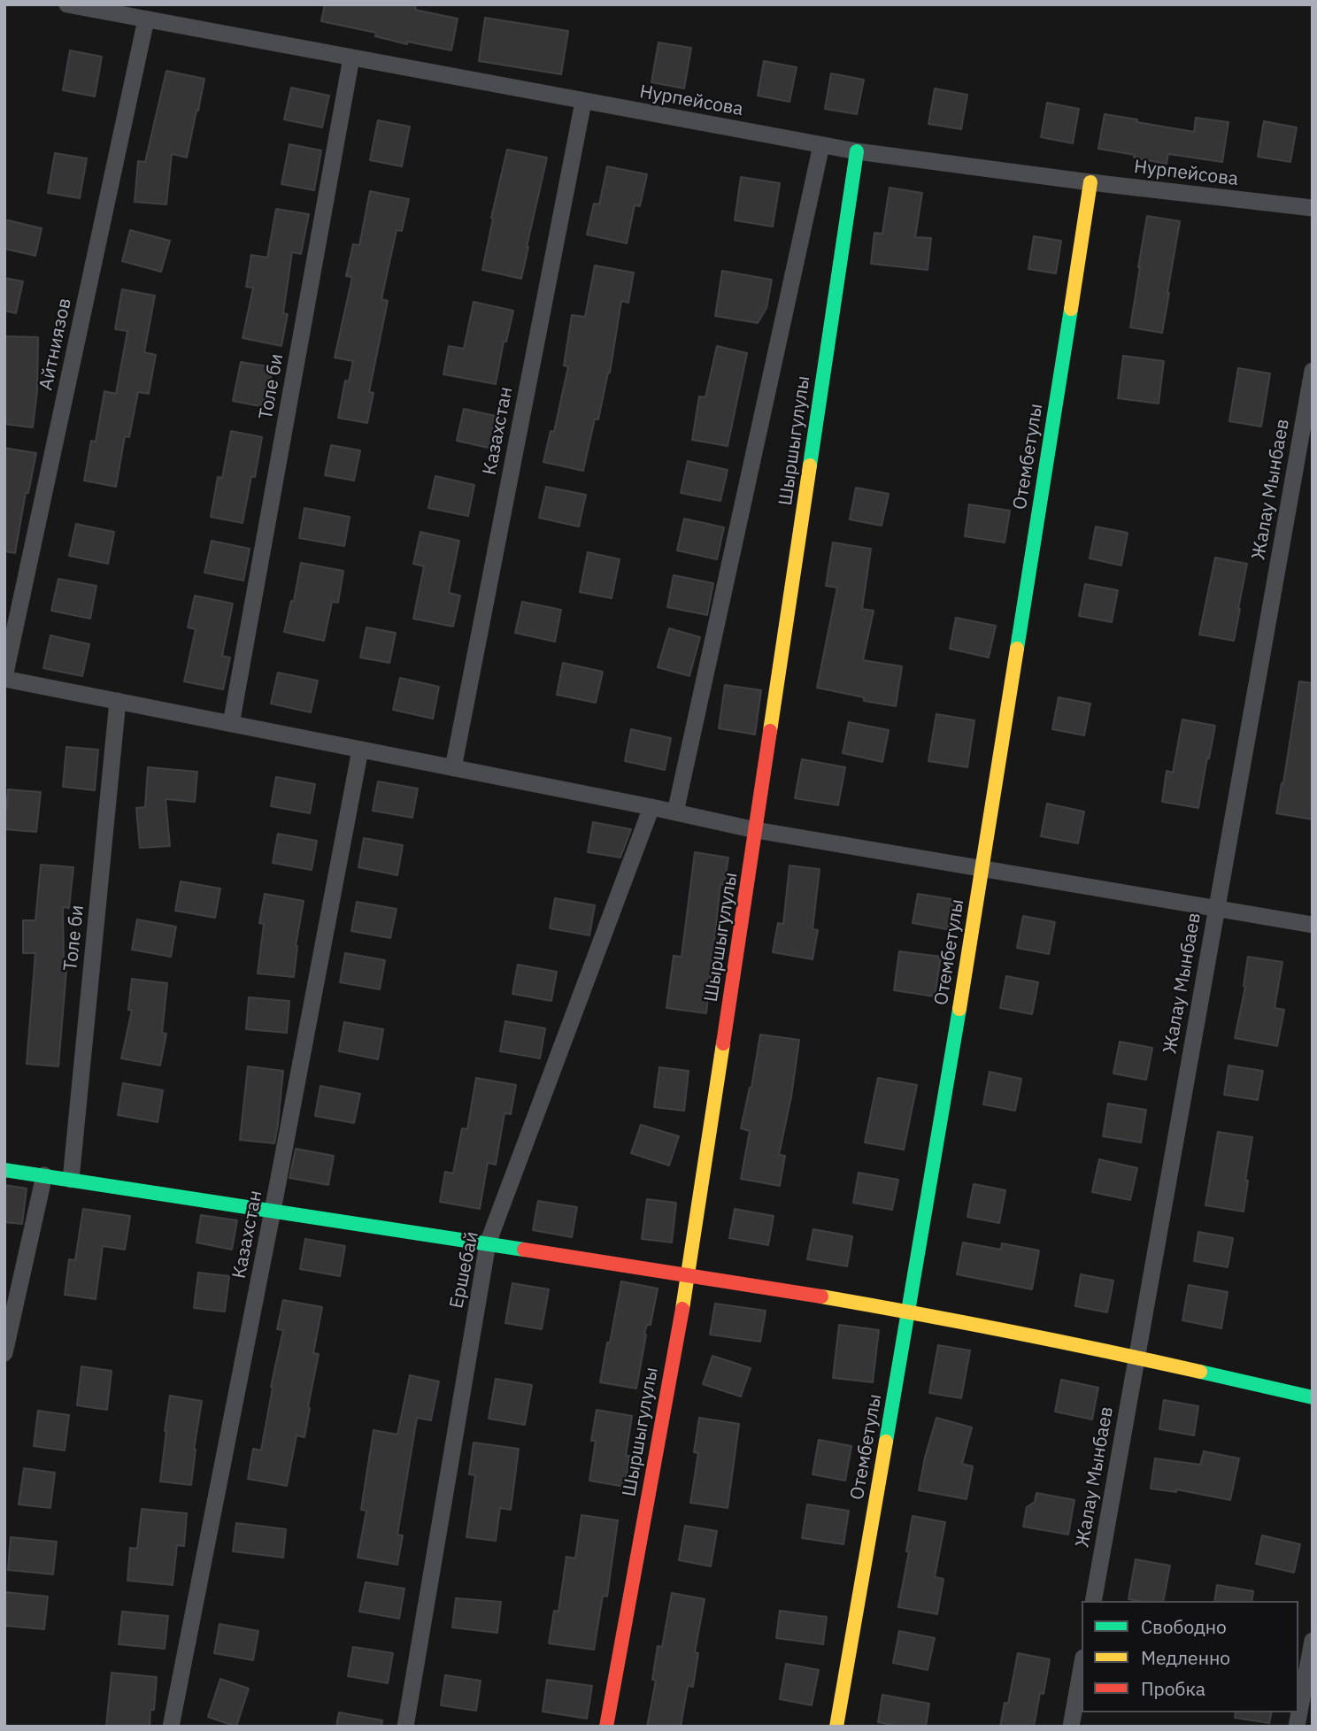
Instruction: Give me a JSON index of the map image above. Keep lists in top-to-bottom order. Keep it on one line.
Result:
{"streets":{"street":["Нурпейсова","Айтниязов","Толе би","Казахстан","Шыршыгулулы","Отембетулы","Жалау Мынбаев","Ершебай"]},"crossings":[["Нурпейсова","Айтниязов"],["Нурпейсова","Толе би"],["Нурпейсова","Казахстан"],["Нурпейсова","Шыршыгулулы"],["Нурпейсова","Отембетулы"]],"legend":["Свободно","Медленно","Пробка"]}
